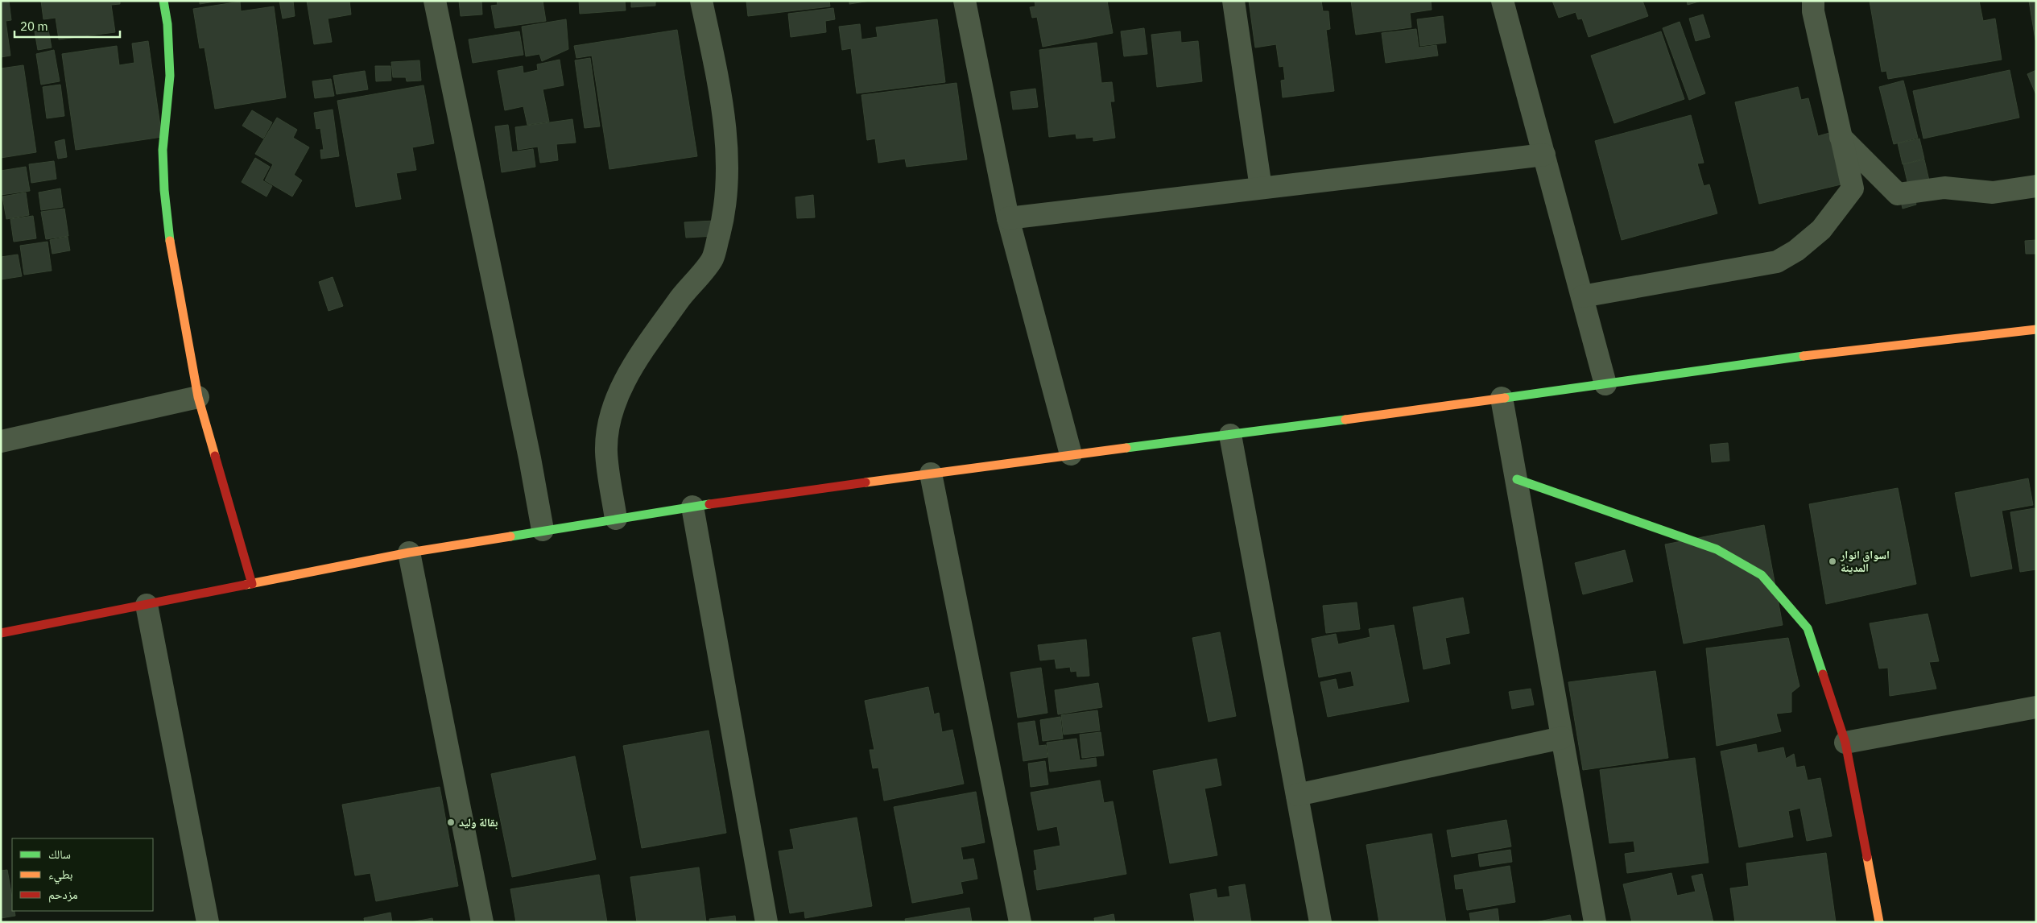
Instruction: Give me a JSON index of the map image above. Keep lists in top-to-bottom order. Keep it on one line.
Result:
{"places":["اسواق انوار المدينة","بقالة وليد"],"legend":["سالك","بطيء","مزدحم"],"scale_bar":"20 m"}
